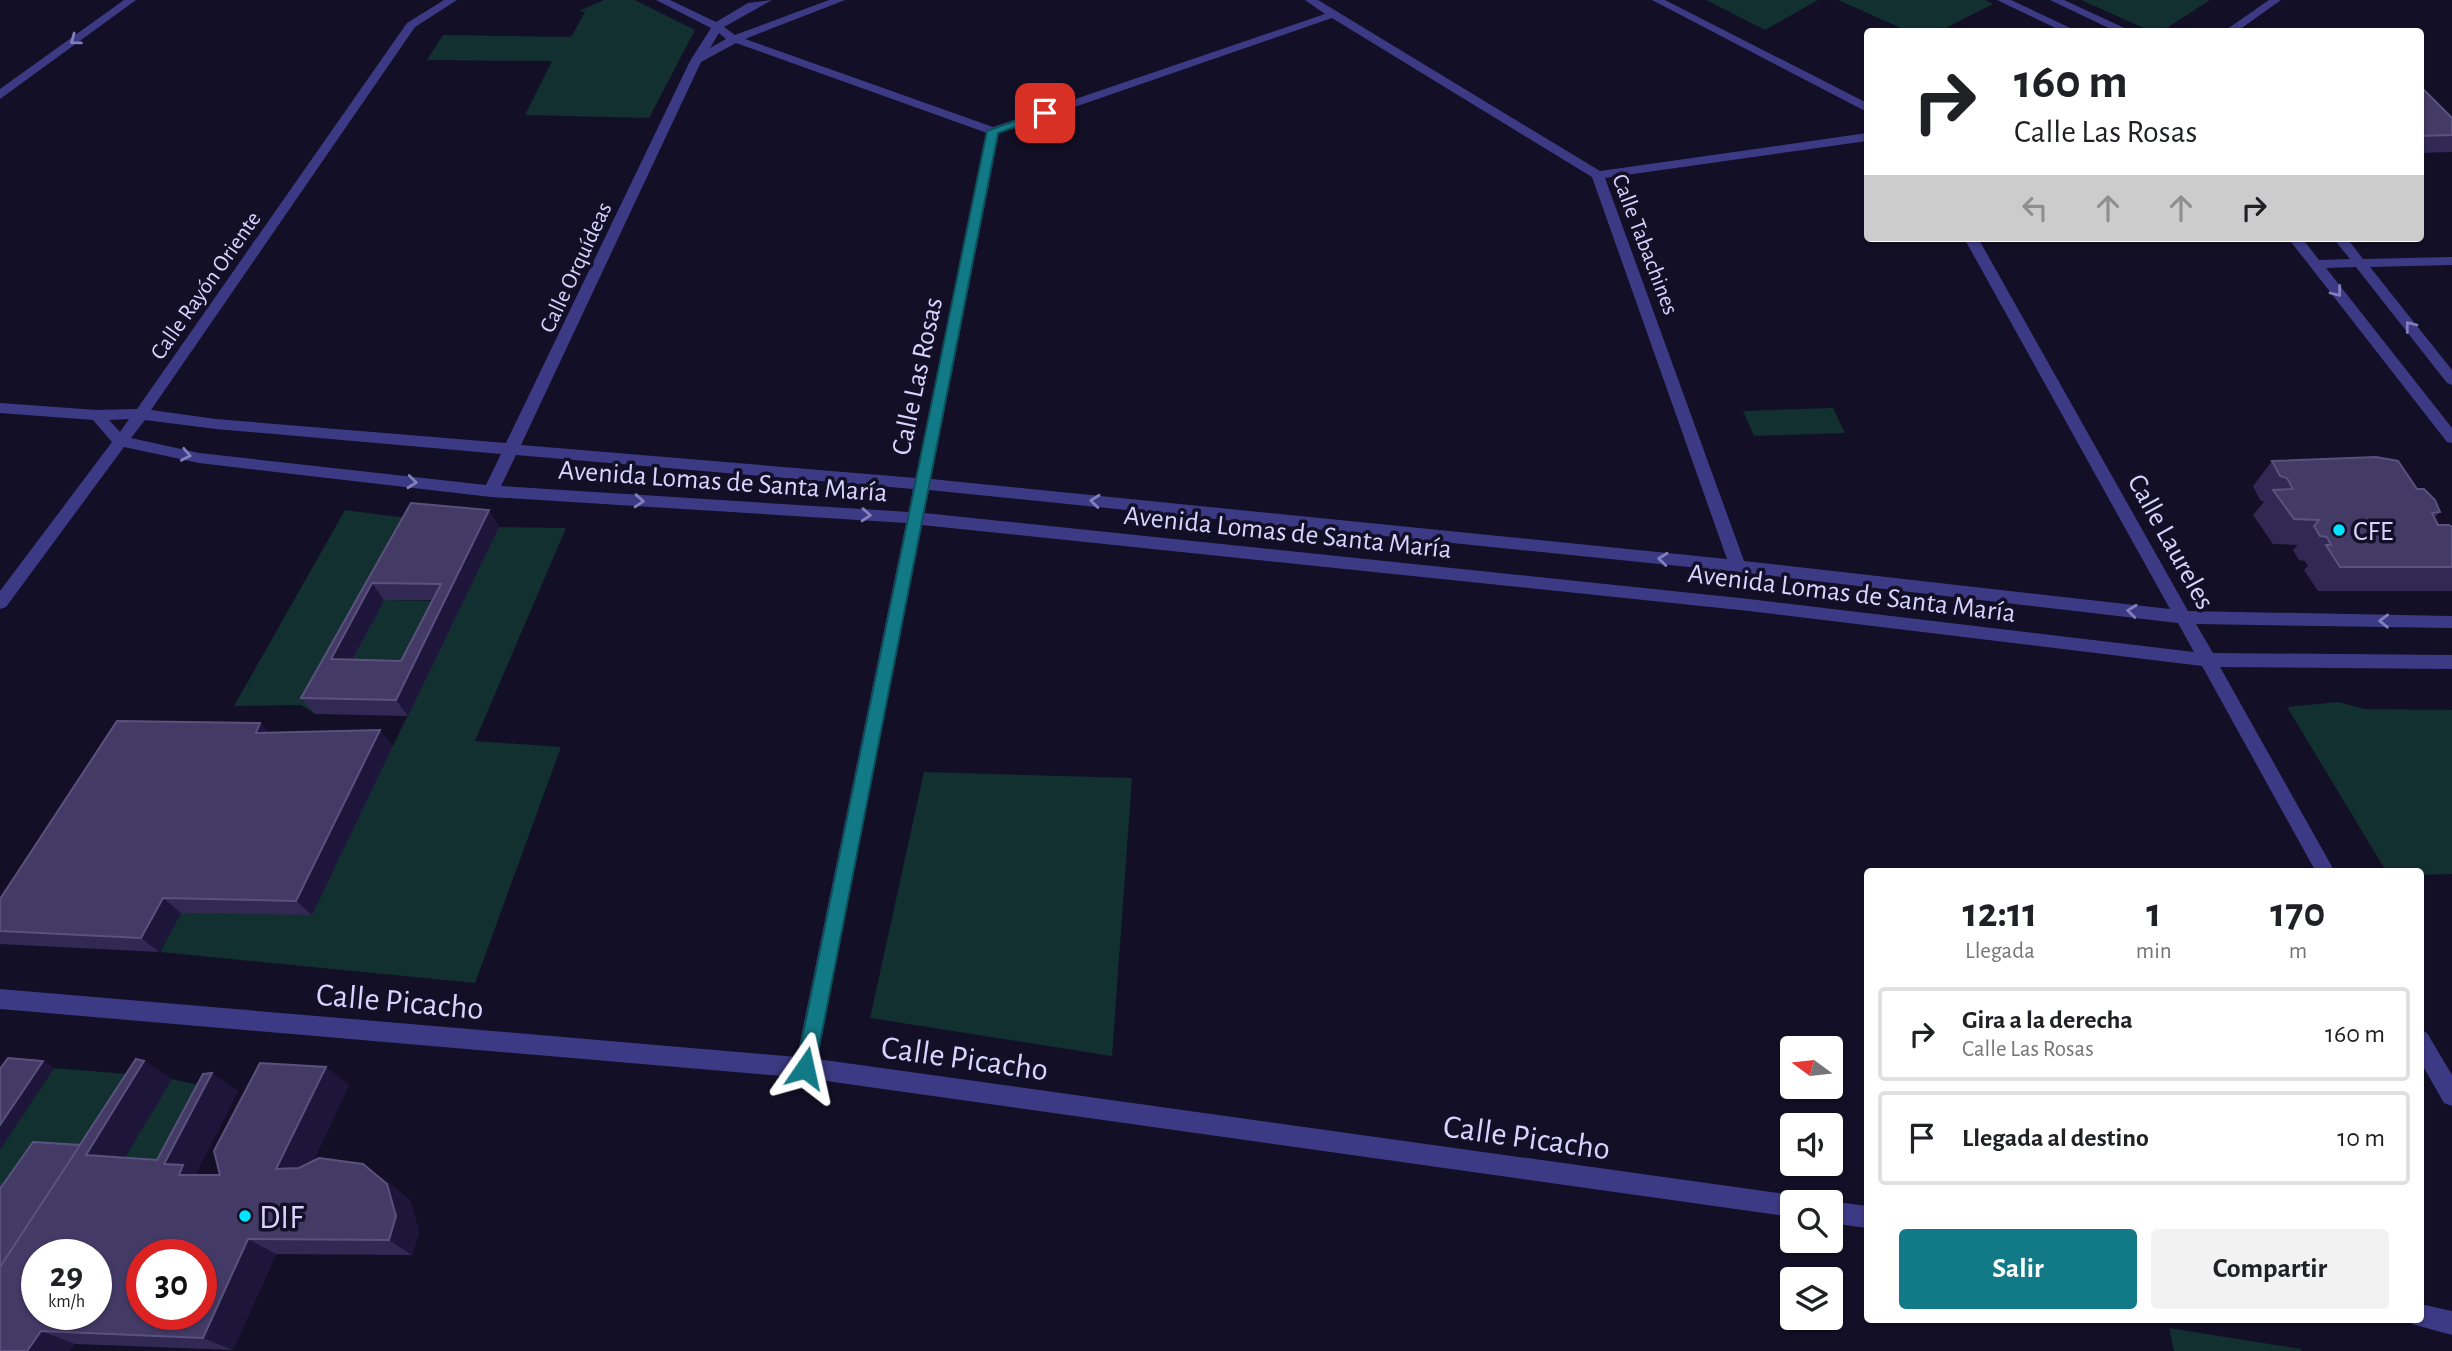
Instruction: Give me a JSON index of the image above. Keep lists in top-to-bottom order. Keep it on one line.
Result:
{"streets":{"street":["Calle Tabachines","Calle Orquídeas","Calle Rayón Oriente","Calle Las Rosas","Avenida Lomas de Santa María","Calle Laureles","Calle Picacho"]},"crossings":[["Calle Tabachines","Avenida Lomas de Santa María"],["Calle Orquídeas","Avenida Lomas de Santa María"],["Calle Rayón Oriente","Avenida Lomas de Santa María"],["Calle Las Rosas","Avenida Lomas de Santa María"],["Calle Las Rosas","Calle Picacho"],["Avenida Lomas de Santa María","Calle Laureles"]],"places":["CFE","DIF"],"north":"left","page":{"turn":["160 m","Calle Las Rosas"],"eta":["12:11","Llegada","1","min","170","m"],"list":[{"name":"Gira a la derecha","note":"Calle Las Rosas","value":"160 m"},{"name":"Llegada al destino","value":"10 m"}],"buttons":["Salir","Compartir"],"speed":"29 km/h","limit":"30"}}
